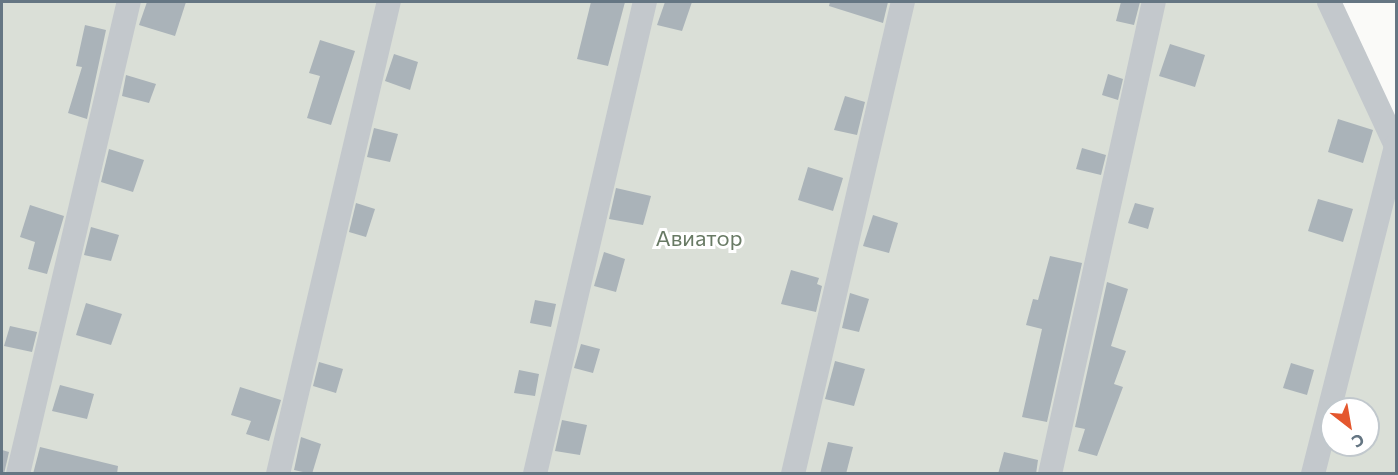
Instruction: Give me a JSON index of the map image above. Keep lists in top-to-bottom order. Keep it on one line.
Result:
{"parks":["Авиатор"],"north":"bottom right"}
